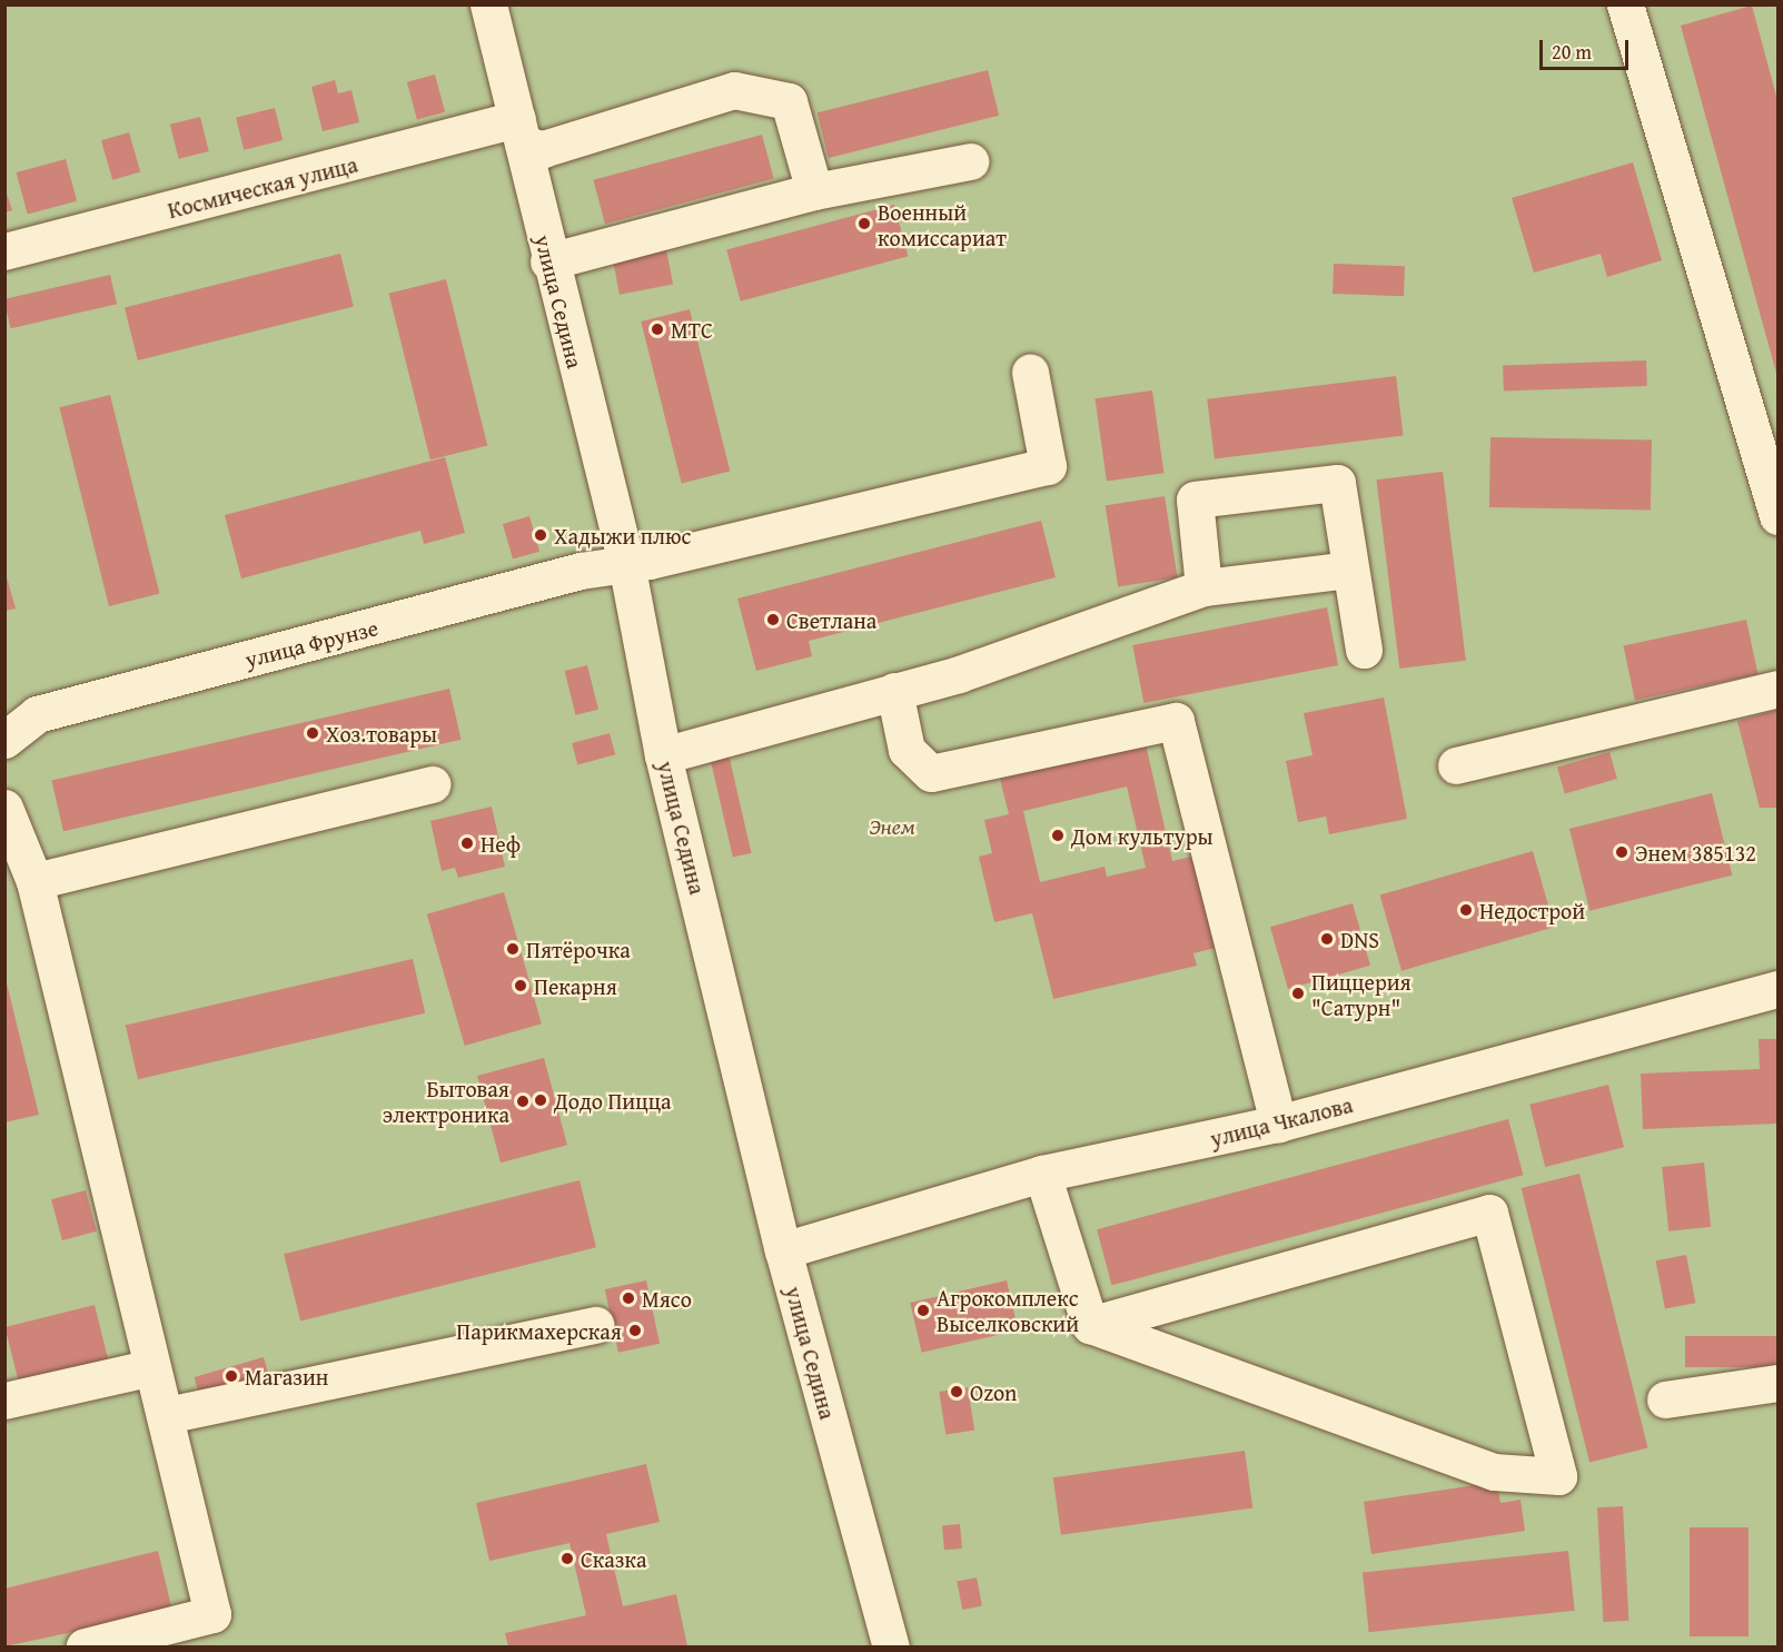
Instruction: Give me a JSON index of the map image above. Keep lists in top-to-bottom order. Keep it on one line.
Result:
{"streets":{"street":["Космическая улица","улица Седина","улица Фрунзе","улица Чкалова"]},"crossings":[["Космическая улица","улица Седина"],["улица Седина","улица Фрунзе"],["улица Седина","улица Чкалова"]],"parks":["Энем"],"places":["Военный комиссариат","МТС","Хадыжи плюс","Светлана","Хоз.товары","Дом культуры","Неф","Энем 385132","Недострой","DNS","Пятёрочка","Пекарня","Пиццерия \"Сатурн\"","Додо Пицца","Бытовая электроника","Мясо","Агрокомплекс Выселковский","Парикмахерская","Магазин","Ozon","Сказка"],"scale_bar":"20 m"}
